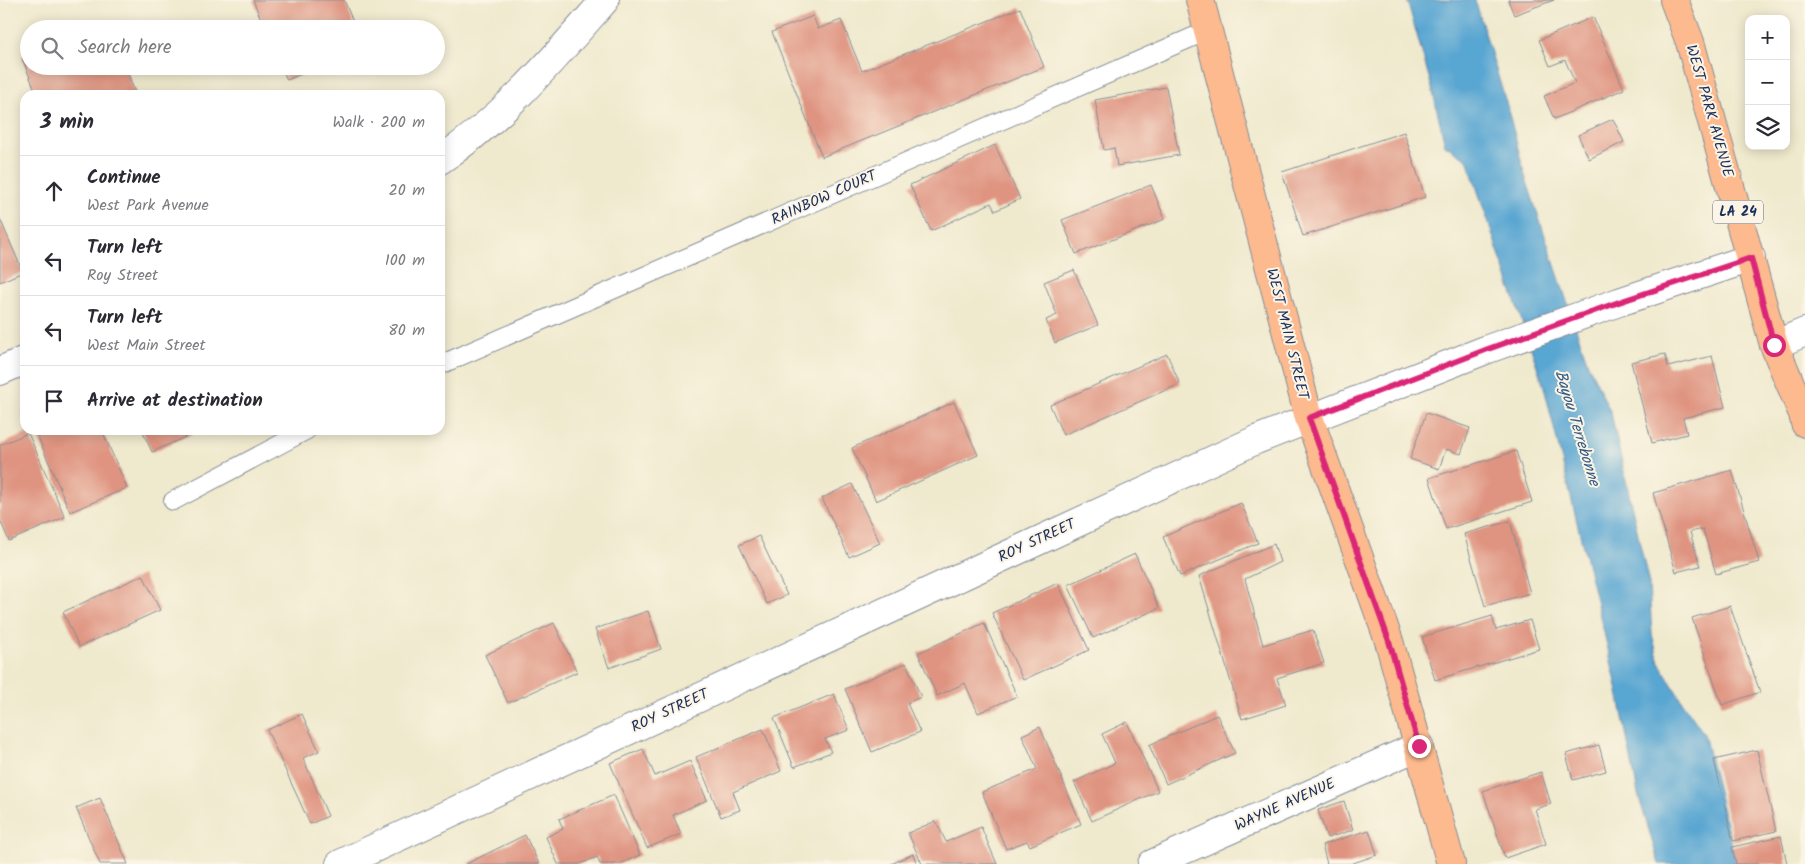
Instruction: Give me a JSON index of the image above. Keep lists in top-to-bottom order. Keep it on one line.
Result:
{"streets":{"main road":["WEST PARK AVENUE","LA 24","WEST MAIN STREET"],"street":["ROY STREET","WAYNE AVENUE"],"lane":["RAINBOW COURT"]},"crossings":[["WEST PARK AVENUE","ROY STREET"],["RAINBOW COURT","WEST MAIN STREET"],["WEST MAIN STREET","ROY STREET"],["WEST MAIN STREET","WAYNE AVENUE"]],"water":["Bayou Terrebonne"],"page":{"map_buttons":["+","−"],"search":"Search here","heading":["3 min","Walk · 200 m"],"list":[["Continue","West Park Avenue","20 m"],["Turn left","Roy Street","100 m"],["Turn left","West Main Street","80 m"],"Arrive at destination"]}}
